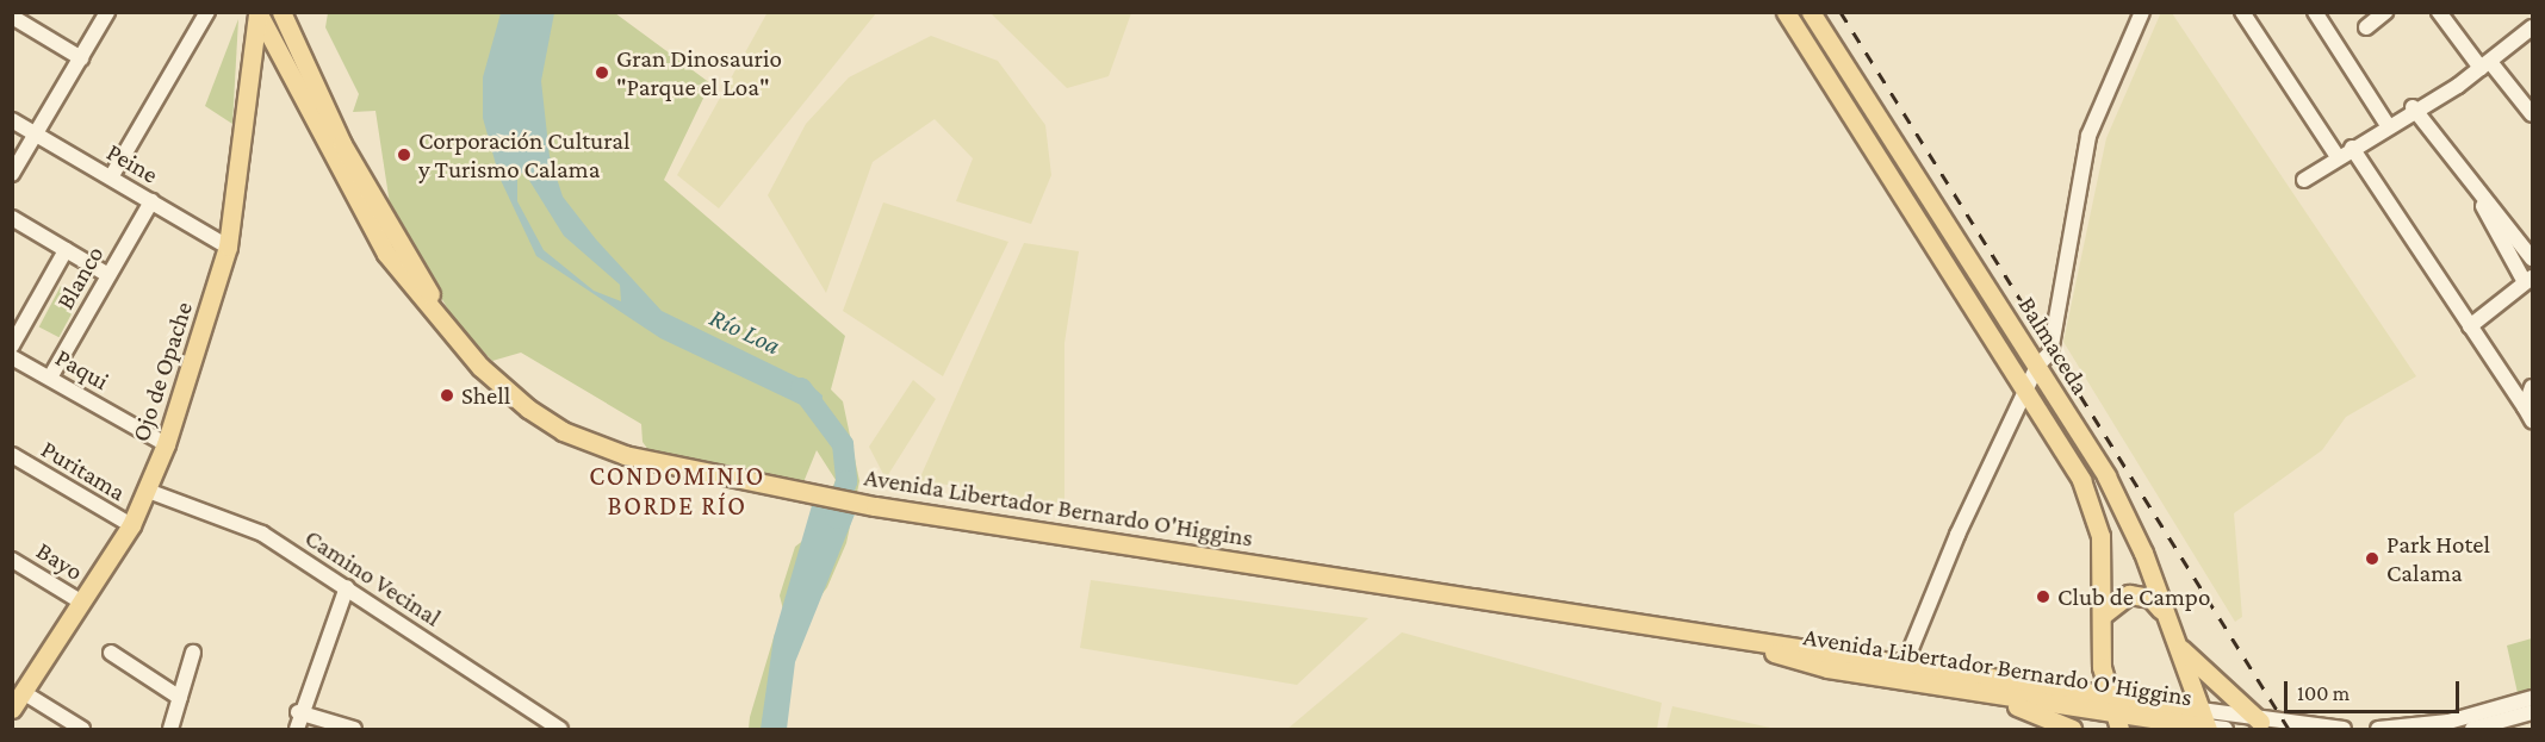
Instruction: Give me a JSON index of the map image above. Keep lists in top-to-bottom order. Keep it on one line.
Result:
{"streets":{"main road":["Balmaceda","Ojo de Opache","Avenida Libertador Bernardo O'Higgins"],"street":["Peine","Blanco","Paqui","Puritama","Bayo","Camino Vecinal"]},"crossings":[["Peine","Blanco"],["Peine","Ojo de Opache"],["Blanco","Paqui"],["Balmaceda","Avenida Libertador Bernardo O'Higgins"],["Paqui","Ojo de Opache"],["Ojo de Opache","Puritama"],["Ojo de Opache","Avenida Libertador Bernardo O'Higgins"],["Ojo de Opache","Bayo"],["Ojo de Opache","Camino Vecinal"]],"districts":["CONDOMINIO BORDE RÍO"],"water":["Río Loa"],"places":["Gran Dinosaurio \"Parque el Loa\"","Corporación Cultural y Turismo Calama","Shell","Park Hotel Calama","Club de Campo"],"scale_bar":"100 m"}
